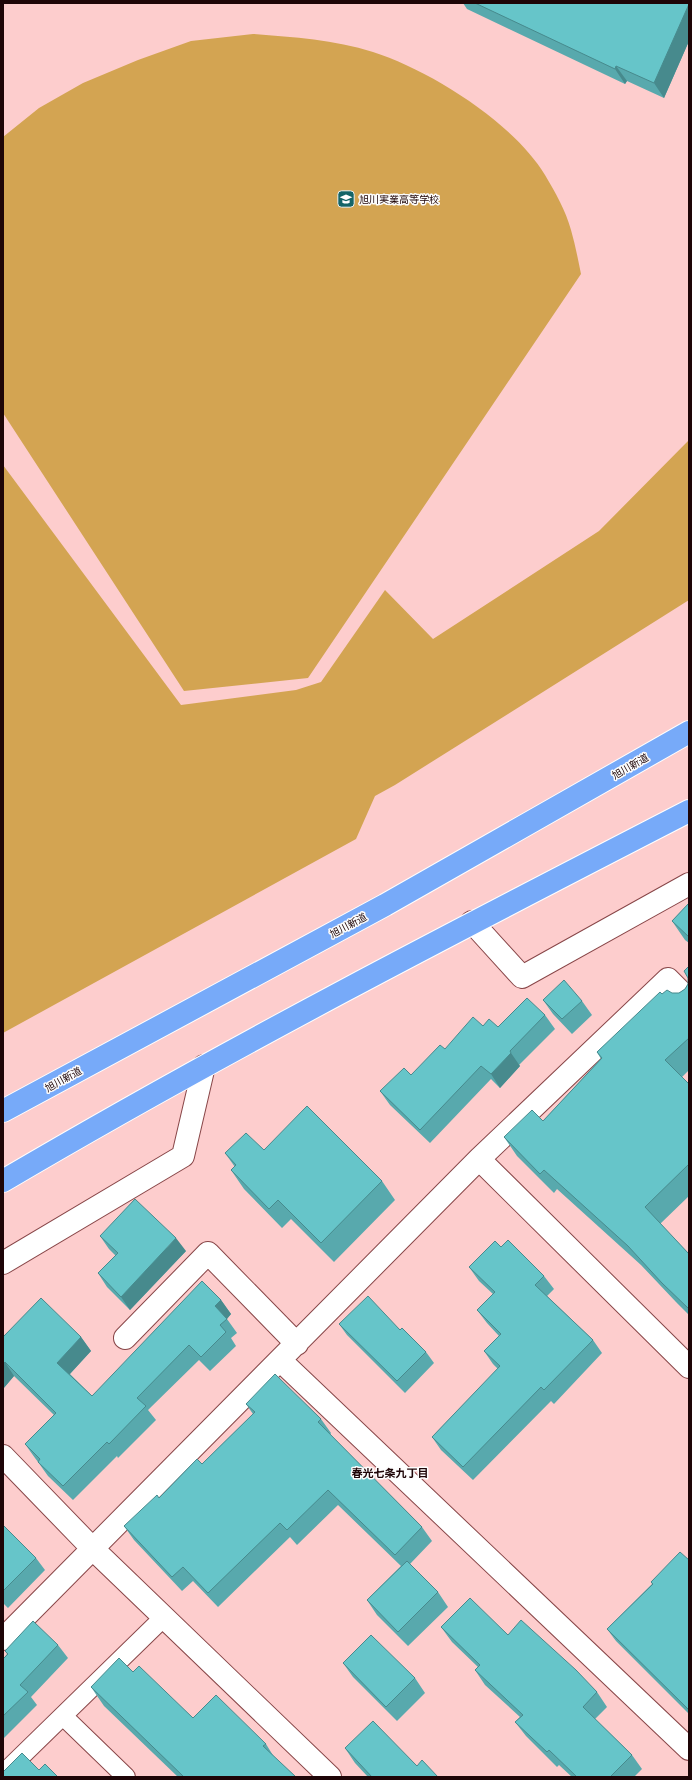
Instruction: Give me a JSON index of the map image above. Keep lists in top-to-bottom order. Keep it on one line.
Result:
{"streets":{"highway":["旭川新道"]},"districts":["春光七条九丁目"],"places":{"school or university":["旭川実業高等学校"]}}
